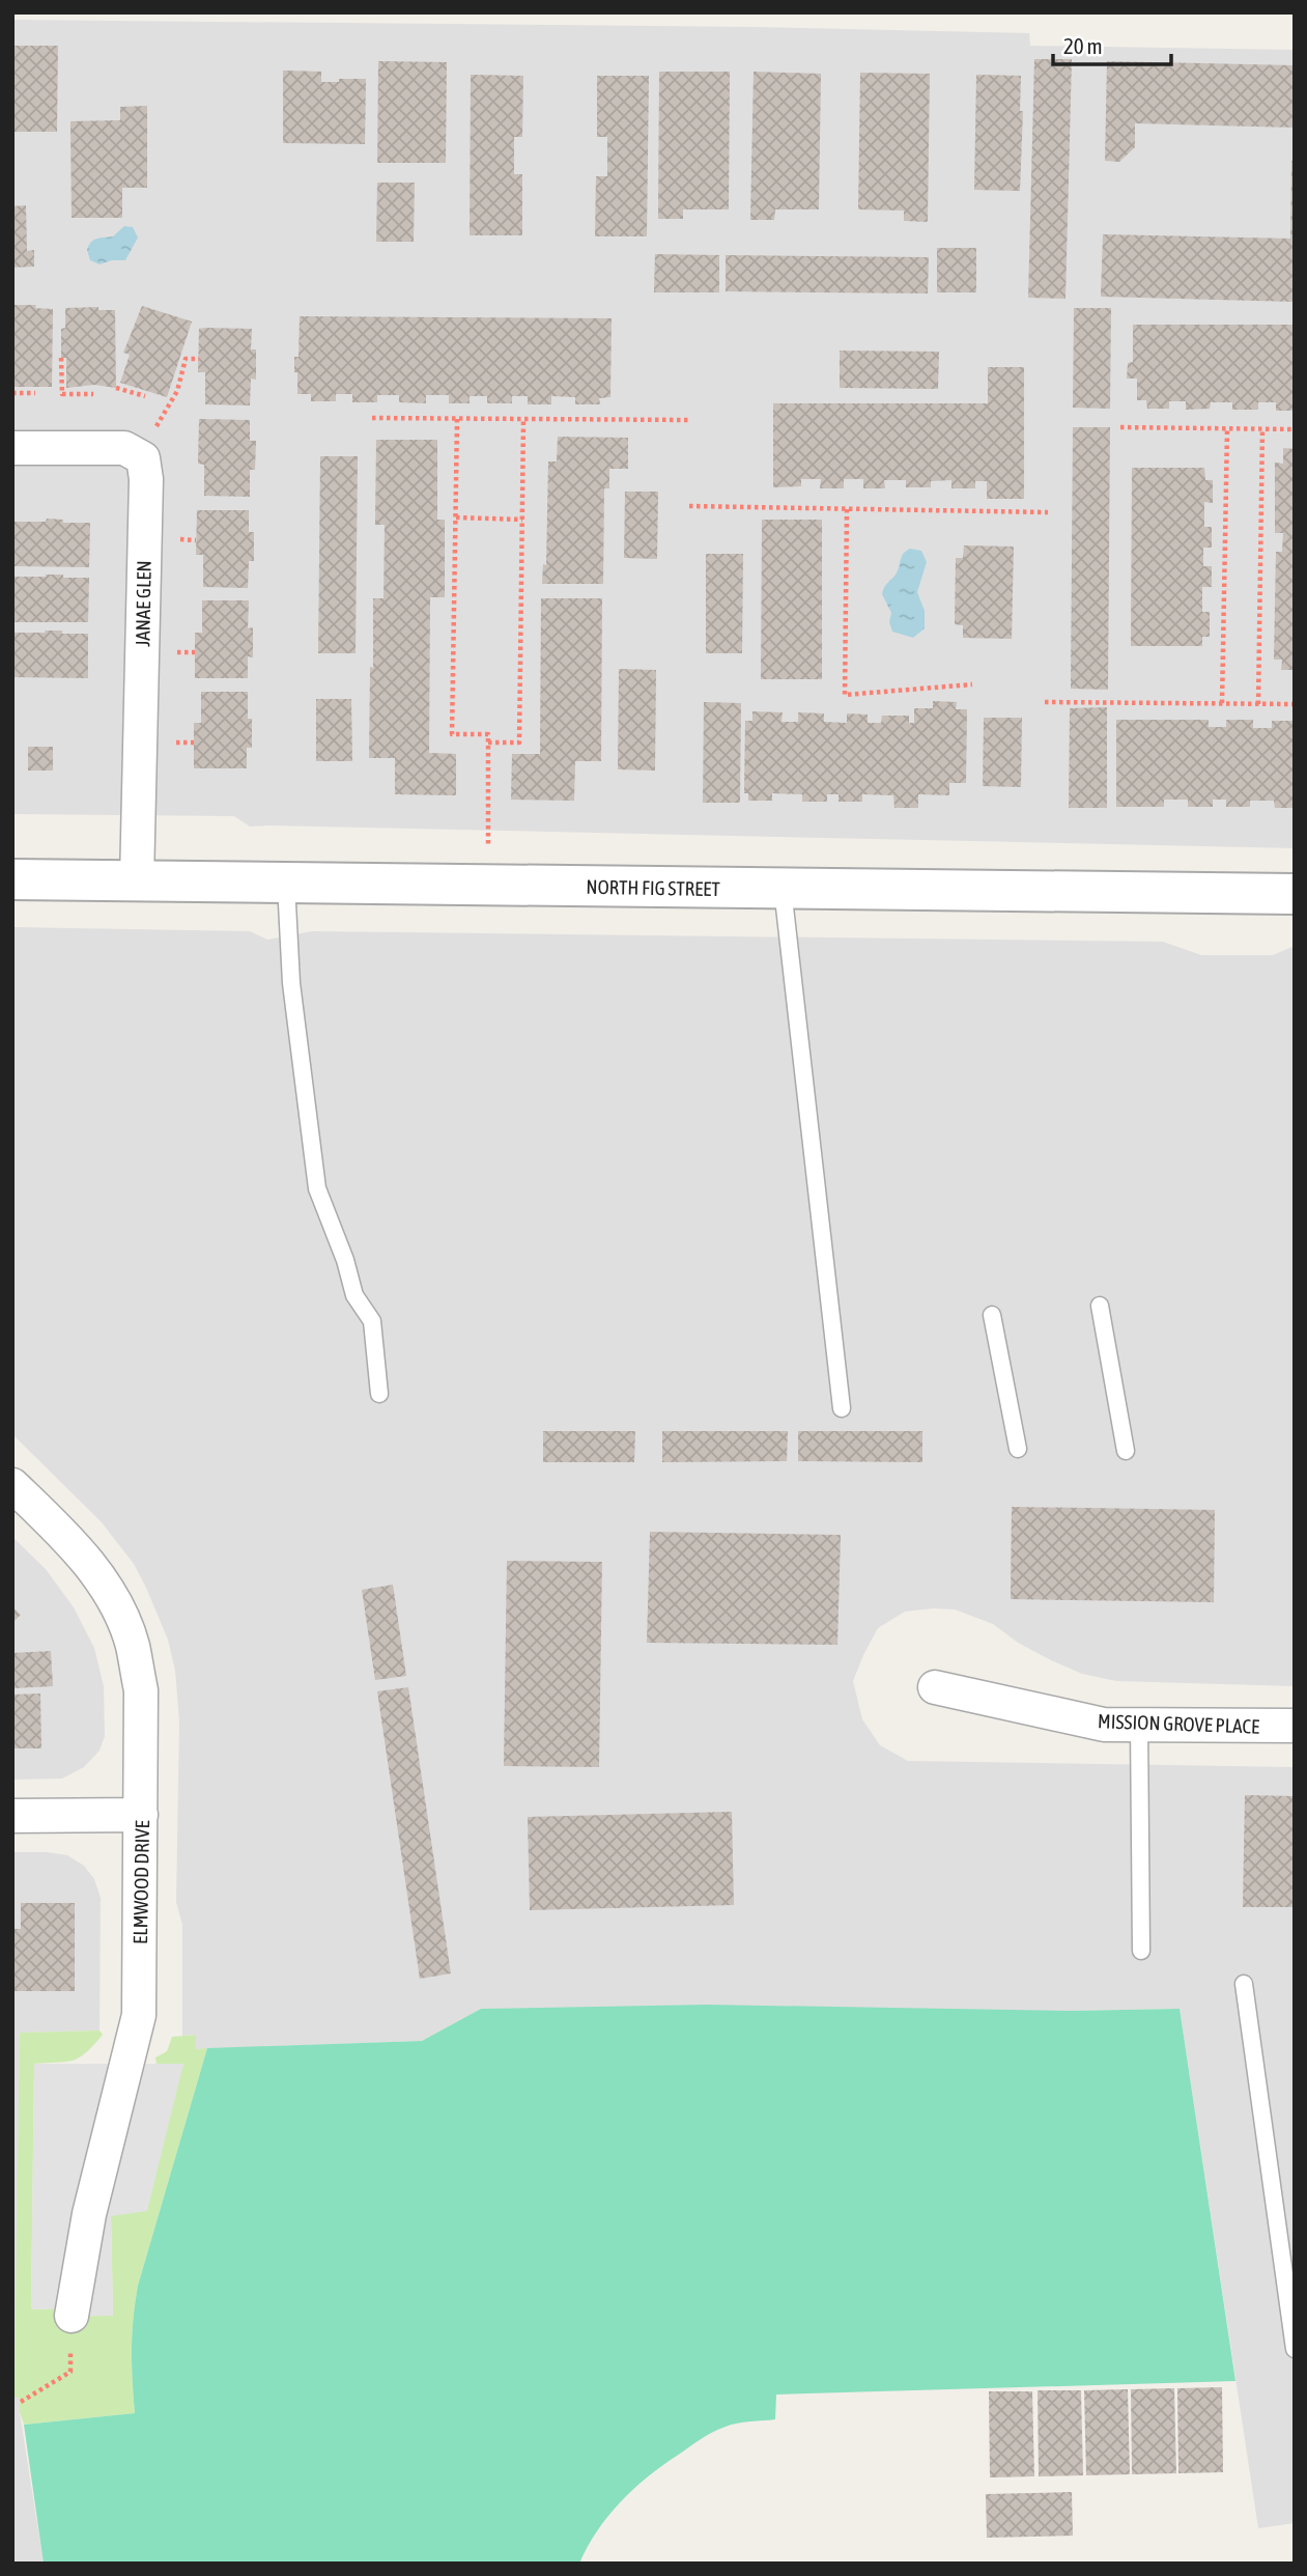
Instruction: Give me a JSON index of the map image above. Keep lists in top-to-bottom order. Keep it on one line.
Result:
{"streets":{"street":["JANAE GLEN","NORTH FIG STREET","MISSION GROVE PLACE","ELMWOOD DRIVE"]},"crossings":[["JANAE GLEN","NORTH FIG STREET"]],"scale_bar":"20 m"}
